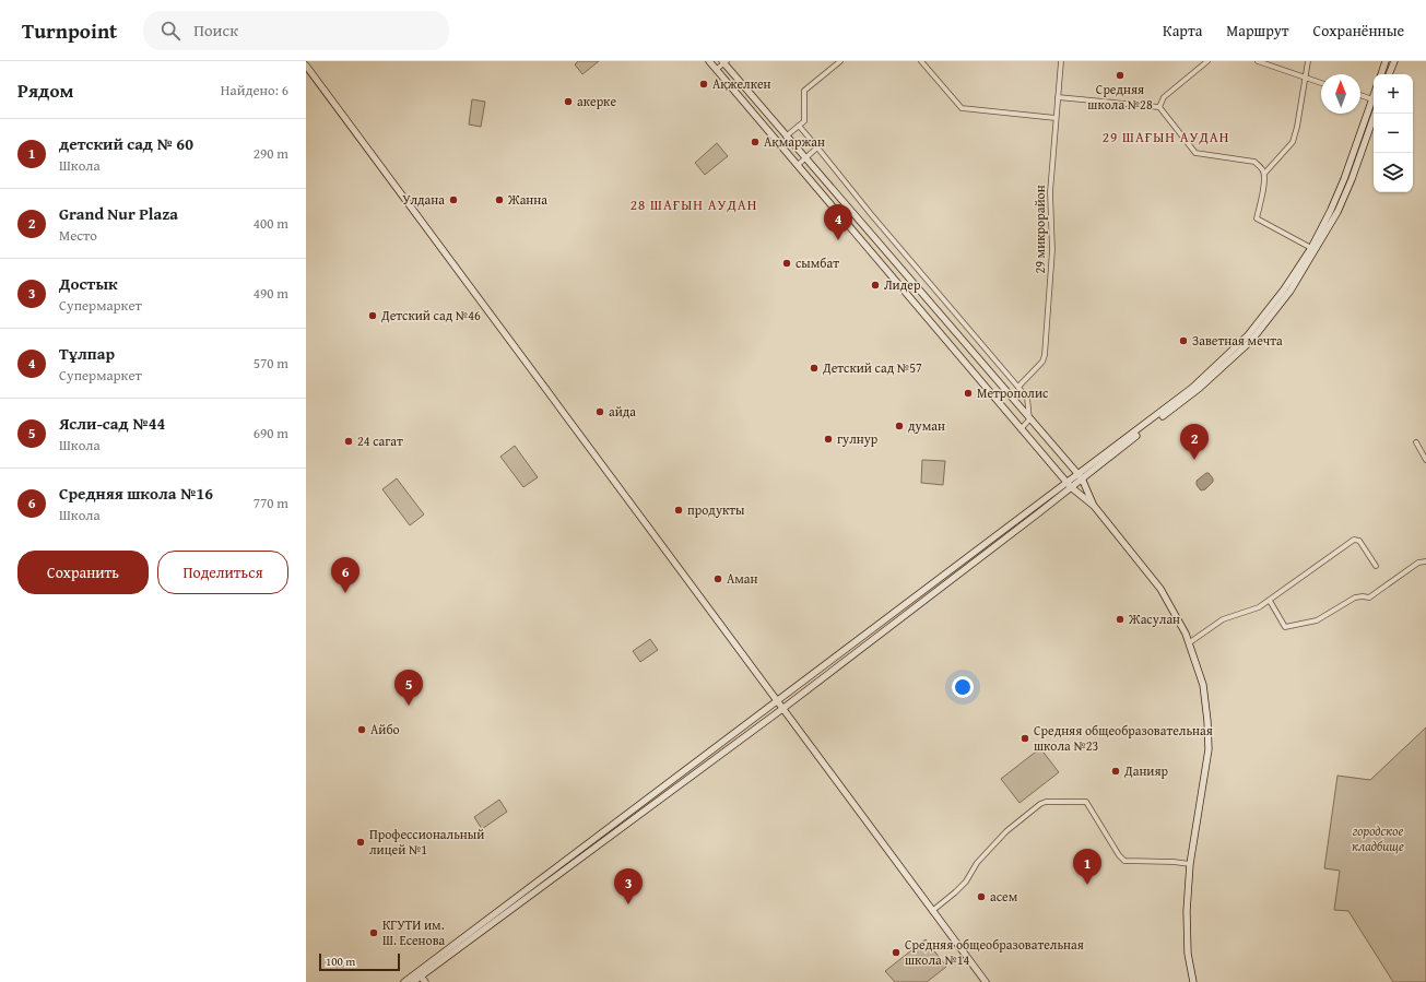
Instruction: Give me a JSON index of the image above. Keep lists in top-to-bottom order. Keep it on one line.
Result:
{"streets":{"street":["29 микрорайон"]},"districts":["29 ШАҒЫН АУДАН","28 ШАҒЫН АУДАН"],"parks":["городское кладбище"],"places":["Средняя школа №28","Ақжелкен","акерке","Ақмаржан","Улдана","Жанна","сымбат","Лидер","Детский сад №46","Заветная мечта","Детский сад №57","Метрополис","айда","думан","гулнур","24 сагат","продукты","Аман","Жасулан","Айбо","Средняя общеобразовательная школа №23","Данияр","Профессиональный лицей №1","асем","КГУТИ им. Ш. Есенова","Cредняя общеобразовательная школа №14"],"scale_bar":"100 m","north":"top","page":{"header":"Turnpoint","search":"Поиск","nav":["Карта","Маршрут","Сохранённые"],"heading":["Рядом","Найдено: 6"],"map_buttons":["+","−"],"list":[{"mark":"1","name":"детский сад № 60","note":"Школа","value":"290 m"},{"mark":"2","name":"Grand Nur Plaza","note":"Место","value":"400 m"},{"mark":"3","name":"Достык","note":"Супермаркет","value":"490 m"},{"mark":"4","name":"Тұлпар","note":"Супермаркет","value":"570 m"},{"mark":"5","name":"Ясли-сад №44","note":"Школа","value":"690 m"},{"mark":"6","name":"Средняя школа №16","note":"Школа","value":"770 m"}],"pins":["4","2","6","5","1","3"],"buttons":["Сохранить","Поделиться"],"scale":"100 m"}}
